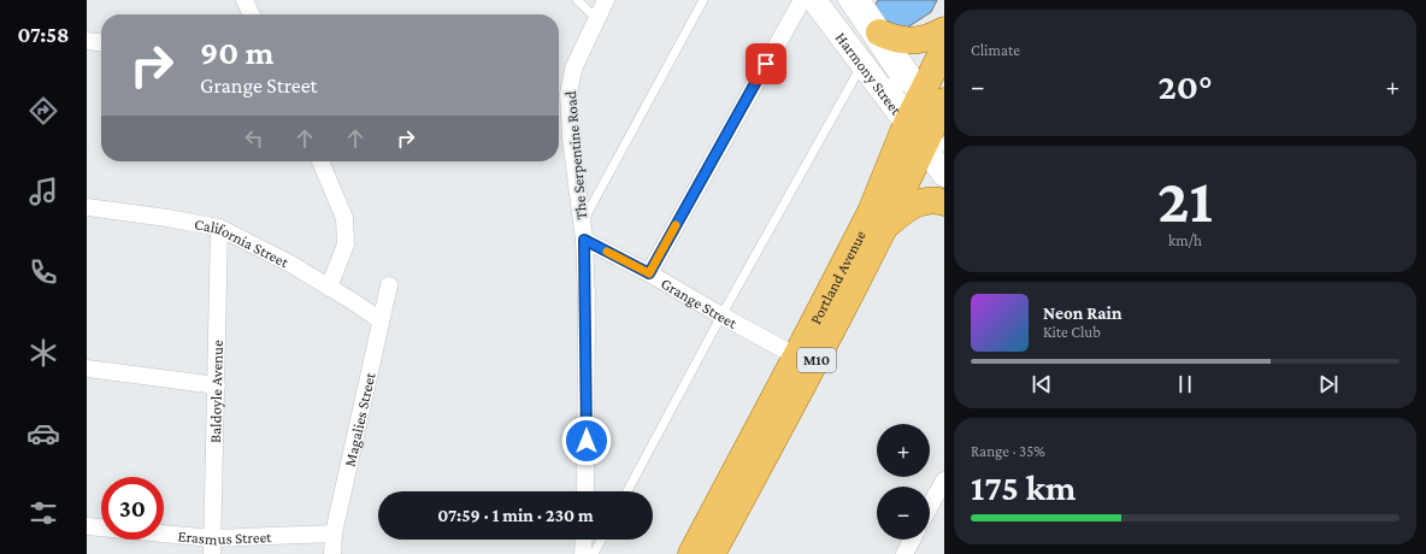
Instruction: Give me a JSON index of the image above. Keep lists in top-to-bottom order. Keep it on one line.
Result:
{"streets":{"main road":["Harmony Street","Portland Avenue","M10"],"street":["The Serpentine Road","California Street","Grange Street","Baldoyle Avenue","Magalies Street","Erasmus Street"]},"crossings":[["Harmony Street","Portland Avenue"],["The Serpentine Road","Grange Street"],["California Street","Baldoyle Avenue"],["California Street","Magalies Street"],["Portland Avenue","Grange Street"],["Baldoyle Avenue","Erasmus Street"],["Magalies Street","Erasmus Street"]],"page":{"tabs":"07:58","tile":["Climate",["21","km/h"],["Range · 35%","175 km"]],"turn":["90 m","Grange Street"],"heat":["−","20°","+"],"song":["Neon Rain","Kite Club"],"map_buttons":["+","−"],"limit":"30","trip":"07:59 · 1 min · 230 m"}}
